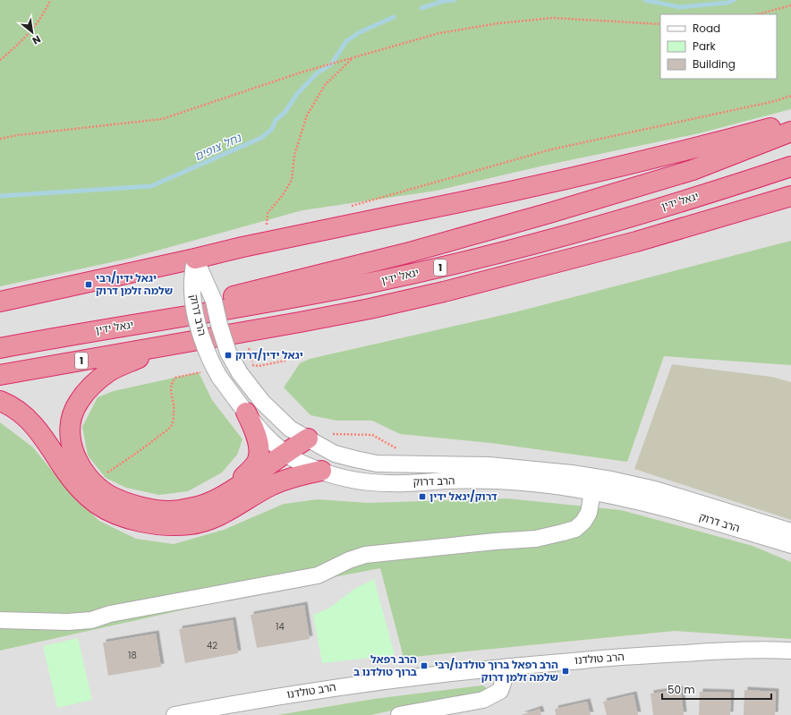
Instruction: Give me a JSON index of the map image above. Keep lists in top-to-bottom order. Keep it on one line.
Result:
{"streets":{"highway":["יגאל ידין","1"],"street":["הרב דרוק","הרב טולדנו"]},"water":["נחל צופים"],"places":{"transit":["יגאל ידין/רבי שלמה זלמן דרוק","יגאל ידין/דרוק","דרוק/יגאל ידין","הרב רפאל ברוך טולדנו ב","הרב רפאל ברוך טולדנו/רבי שלמה זלמן דרוק"]},"house_numbers":["14","42","18"],"legend":["Road","Park","Building"],"scale_bar":"50 m","north":"bottom right"}
